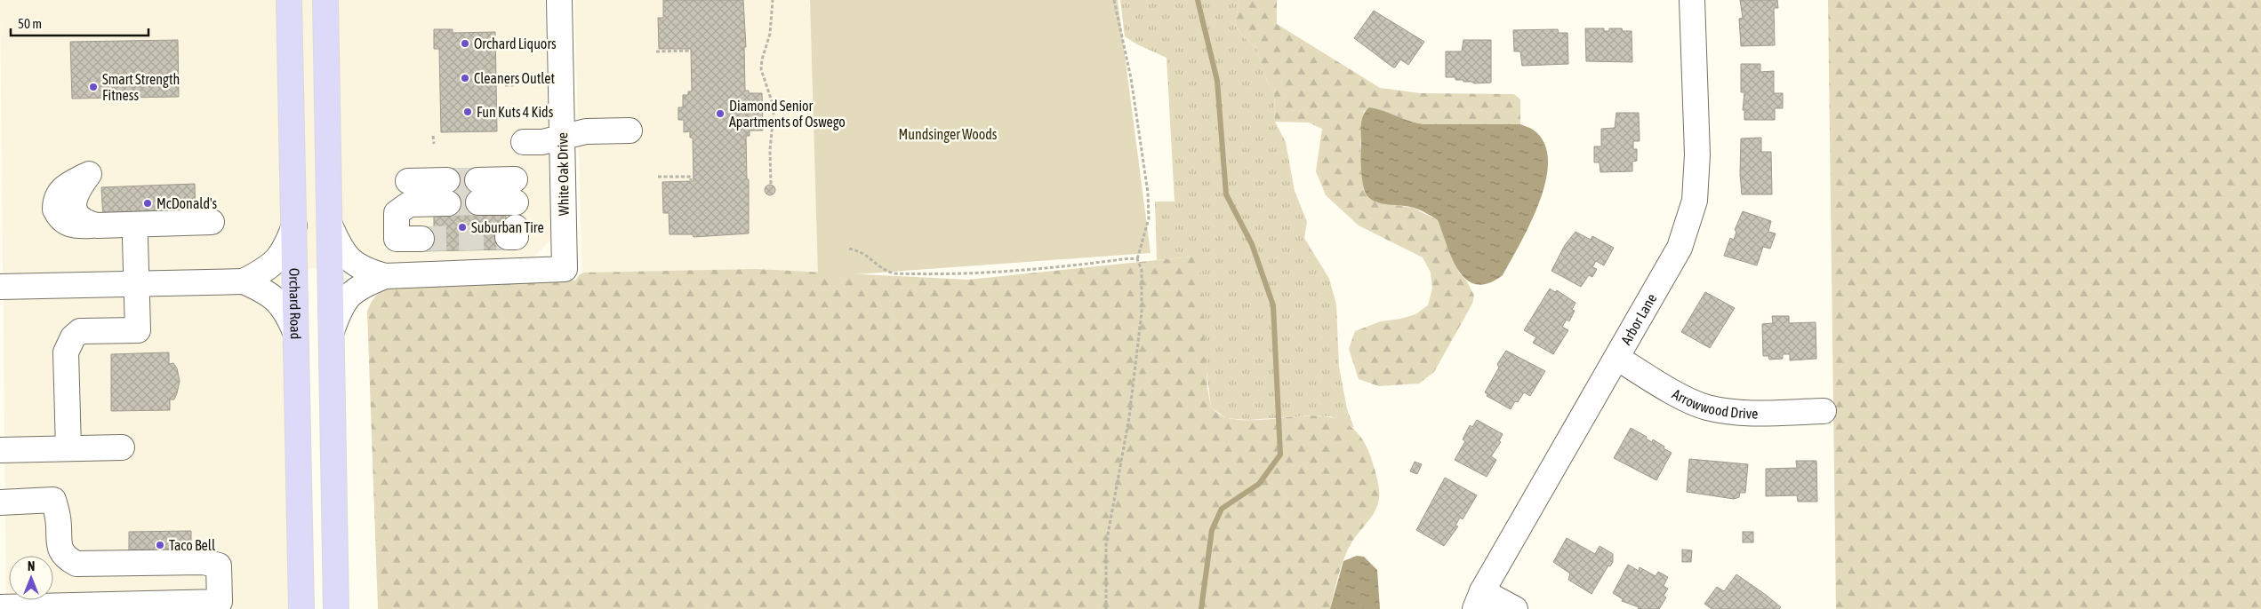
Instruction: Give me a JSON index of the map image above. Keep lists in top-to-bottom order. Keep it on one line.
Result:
{"streets":{"main road":["Orchard Road"],"street":["White Oak Drive","Arbor Lane","Arrowwood Drive"]},"crossings":[["Arbor Lane","Arrowwood Drive"]],"parks":["Mundsinger Woods"],"places":["Orchard Liquors","Cleaners Outlet","Smart Strength Fitness","Fun Kuts 4 Kids","Diamond Senior Apartments of Oswego","McDonald's","Suburban Tire","Taco Bell"],"scale_bar":"50 m","north":"top"}
